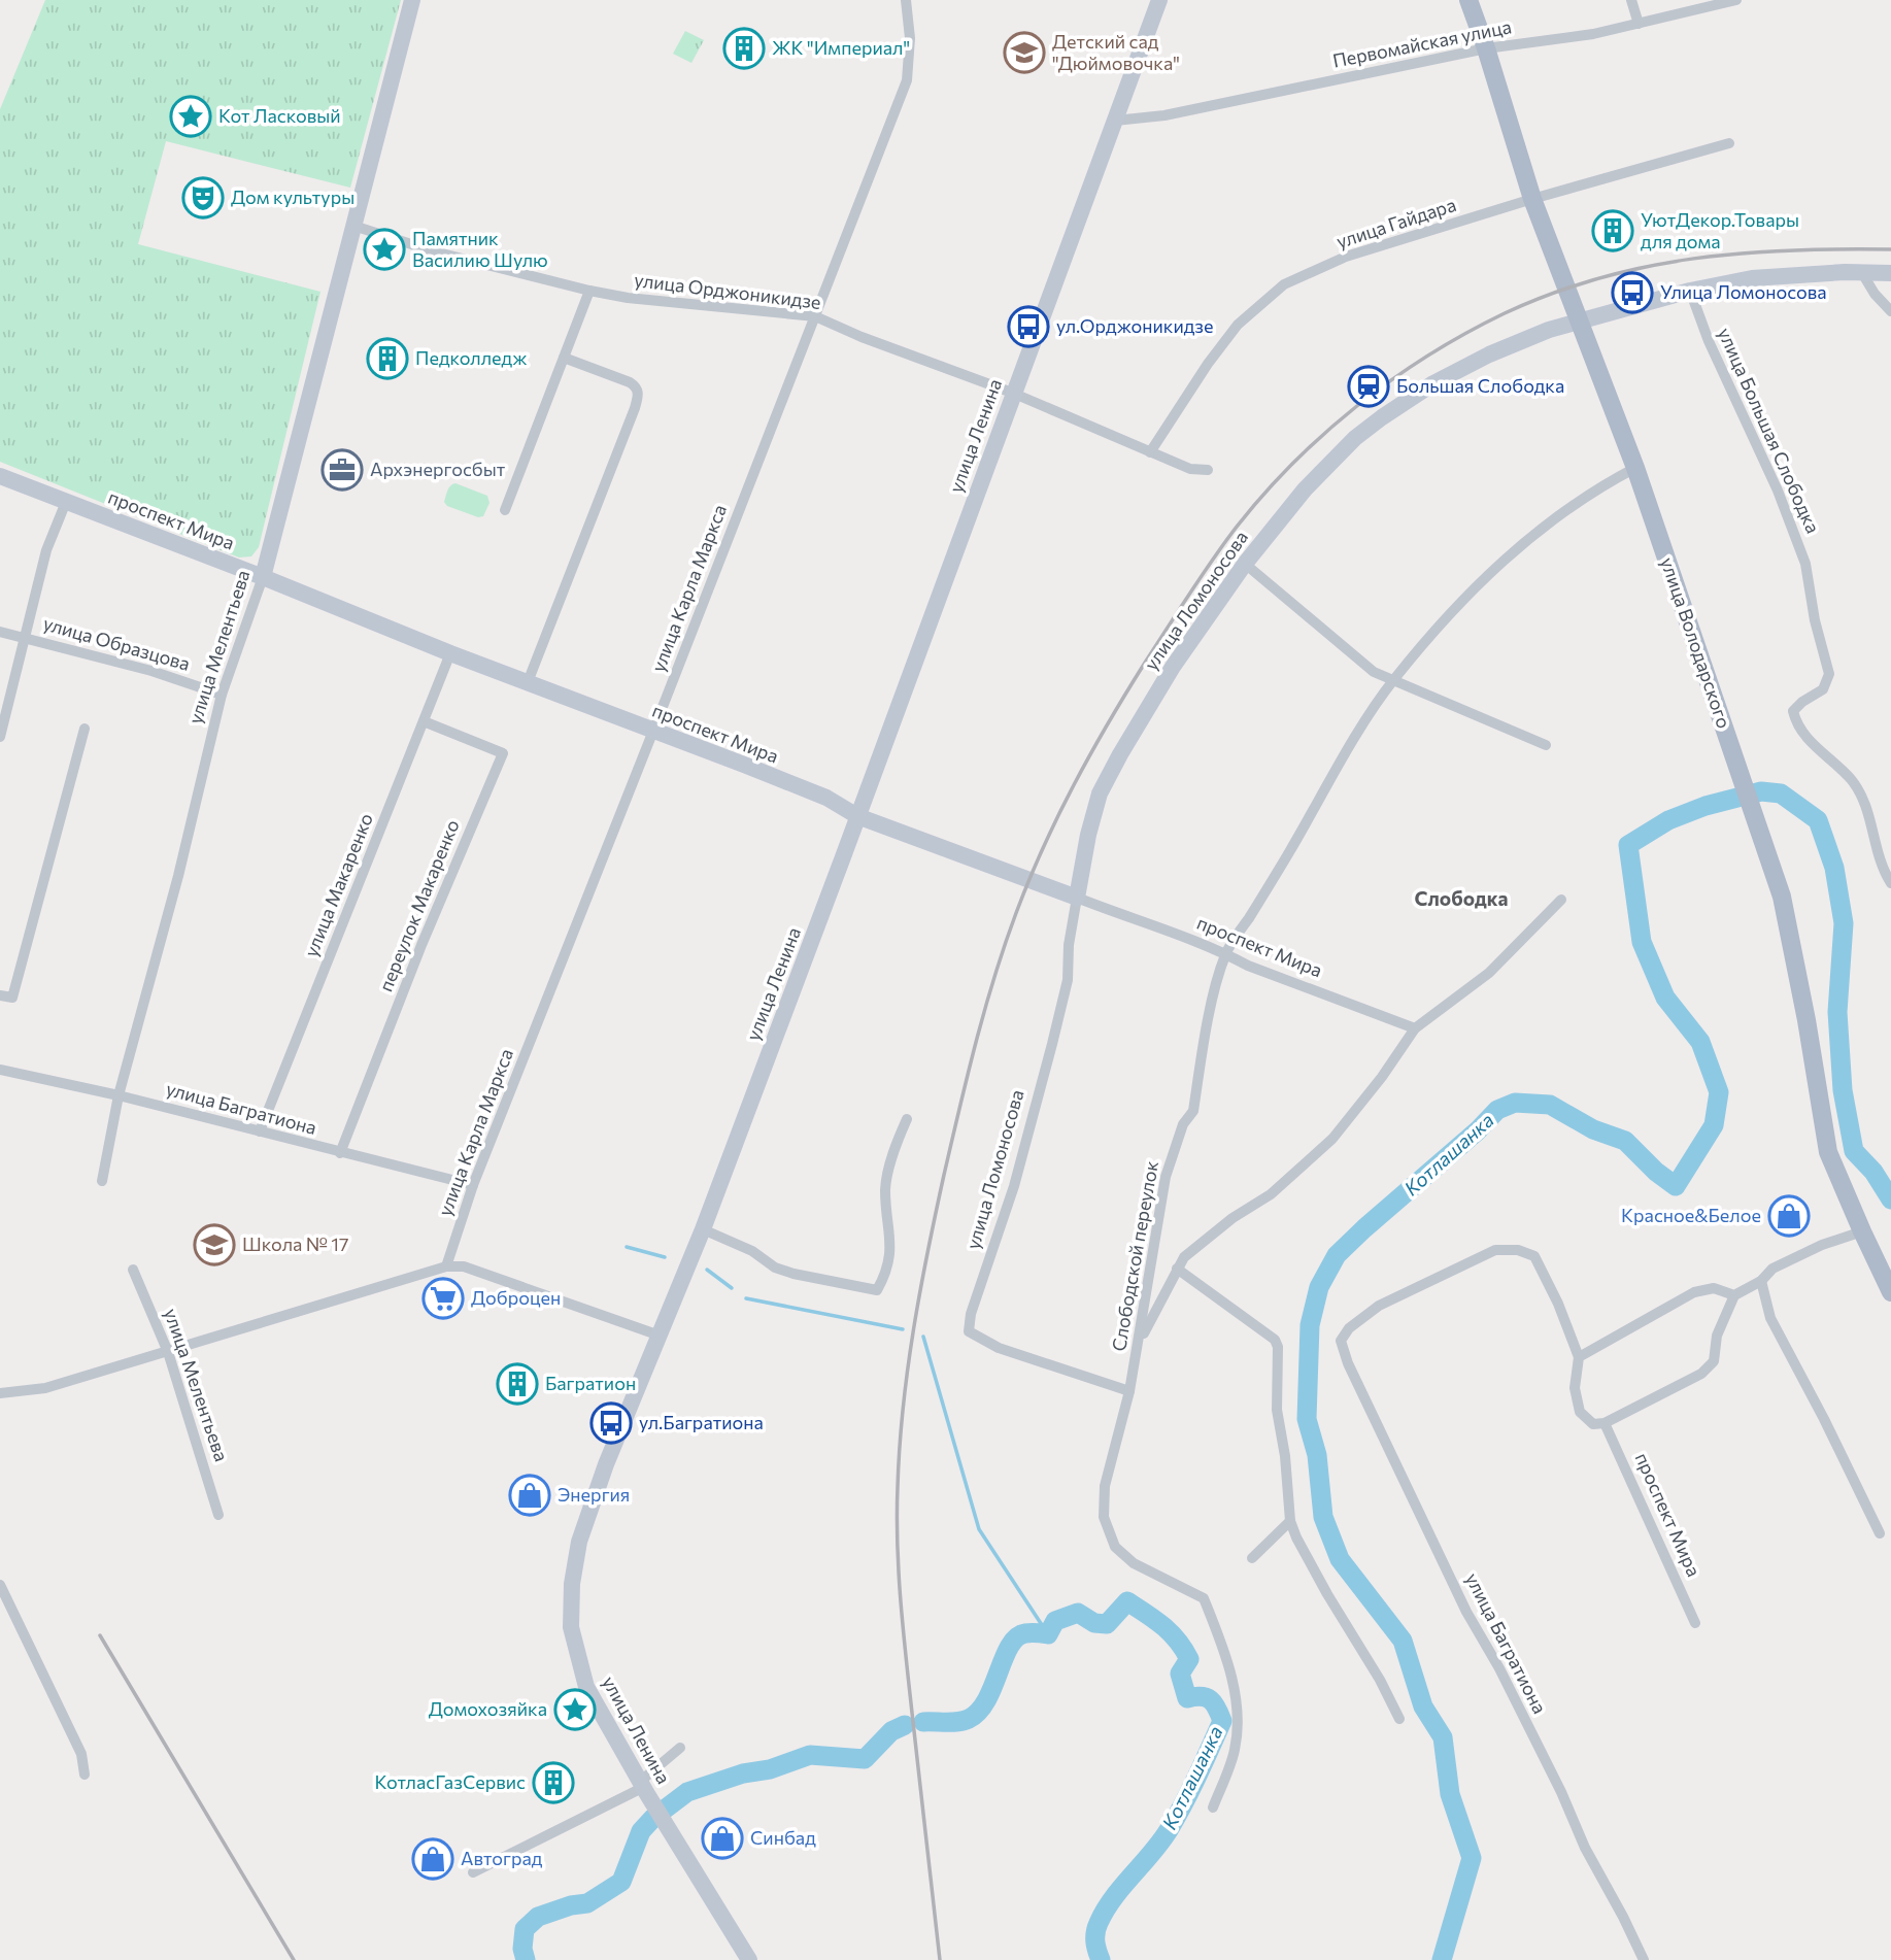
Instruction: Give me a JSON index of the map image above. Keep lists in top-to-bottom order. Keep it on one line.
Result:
{"streets":{"main road":["улица Володарского"],"street":["Первомайская улица","улица Гайдара","улица Орджоникидзе","улица Большая Слободка","улица Ленина","проспект Мира","улица Карла Маркса","улица Ломоносова","улица Образцова","улица Мелентьева","улица Макаренко","переулок Макаренко","улица Багратиона","Слободской переулок"]},"crossings":[["Первомайская улица","улица Ленина"],["Первомайская улица","улица Володарского"],["улица Гайдара","улица Орджоникидзе"],["улица Гайдара","улица Володарского"],["улица Орджоникидзе","улица Ленина"],["улица Орджоникидзе","улица Карла Маркса"],["улица Орджоникидзе","улица Мелентьева"],["улица Большая Слободка","улица Ломоносова"],["улица Ленина","проспект Мира"],["проспект Мира","улица Карла Маркса"],["проспект Мира","улица Ломоносова"],["проспект Мира","улица Мелентьева"],["проспект Мира","улица Макаренко"],["проспект Мира","Слободской переулок"],["улица Карла Маркса","улица Багратиона"],["улица Ломоносова","улица Володарского"],["улица Ломоносова","Слободской переулок"],["улица Володарского","Слободской переулок"],["улица Образцова","улица Мелентьева"],["улица Мелентьева","улица Багратиона"],["улица Макаренко","переулок Макаренко"],["улица Макаренко","улица Багратиона"],["переулок Макаренко","улица Багратиона"]],"districts":["Слободка"],"water":["Котлашанка"],"places":{"building":["ЖК \"Империал\"","УютДекор.Товары для дома","Педколледж","Багратион","КотласГазСервис"],"school or university":["Детский сад \"Дюймовочка\"","Школа № 17"],"place":["Кот Ласковый","Памятник Василию Шулю","Домохозяйка"],"theatre":["Дом культуры"],"bus stop":["Улица Ломоносова","ул.Орджоникидзе","ул.Багратиона"],"station":["Большая Слободка"],"office":["Архэнергосбыт"],"shop":["Красное&Белое","Энергия","Синбад","Автоград"],"supermarket":["Доброцен"]}}
